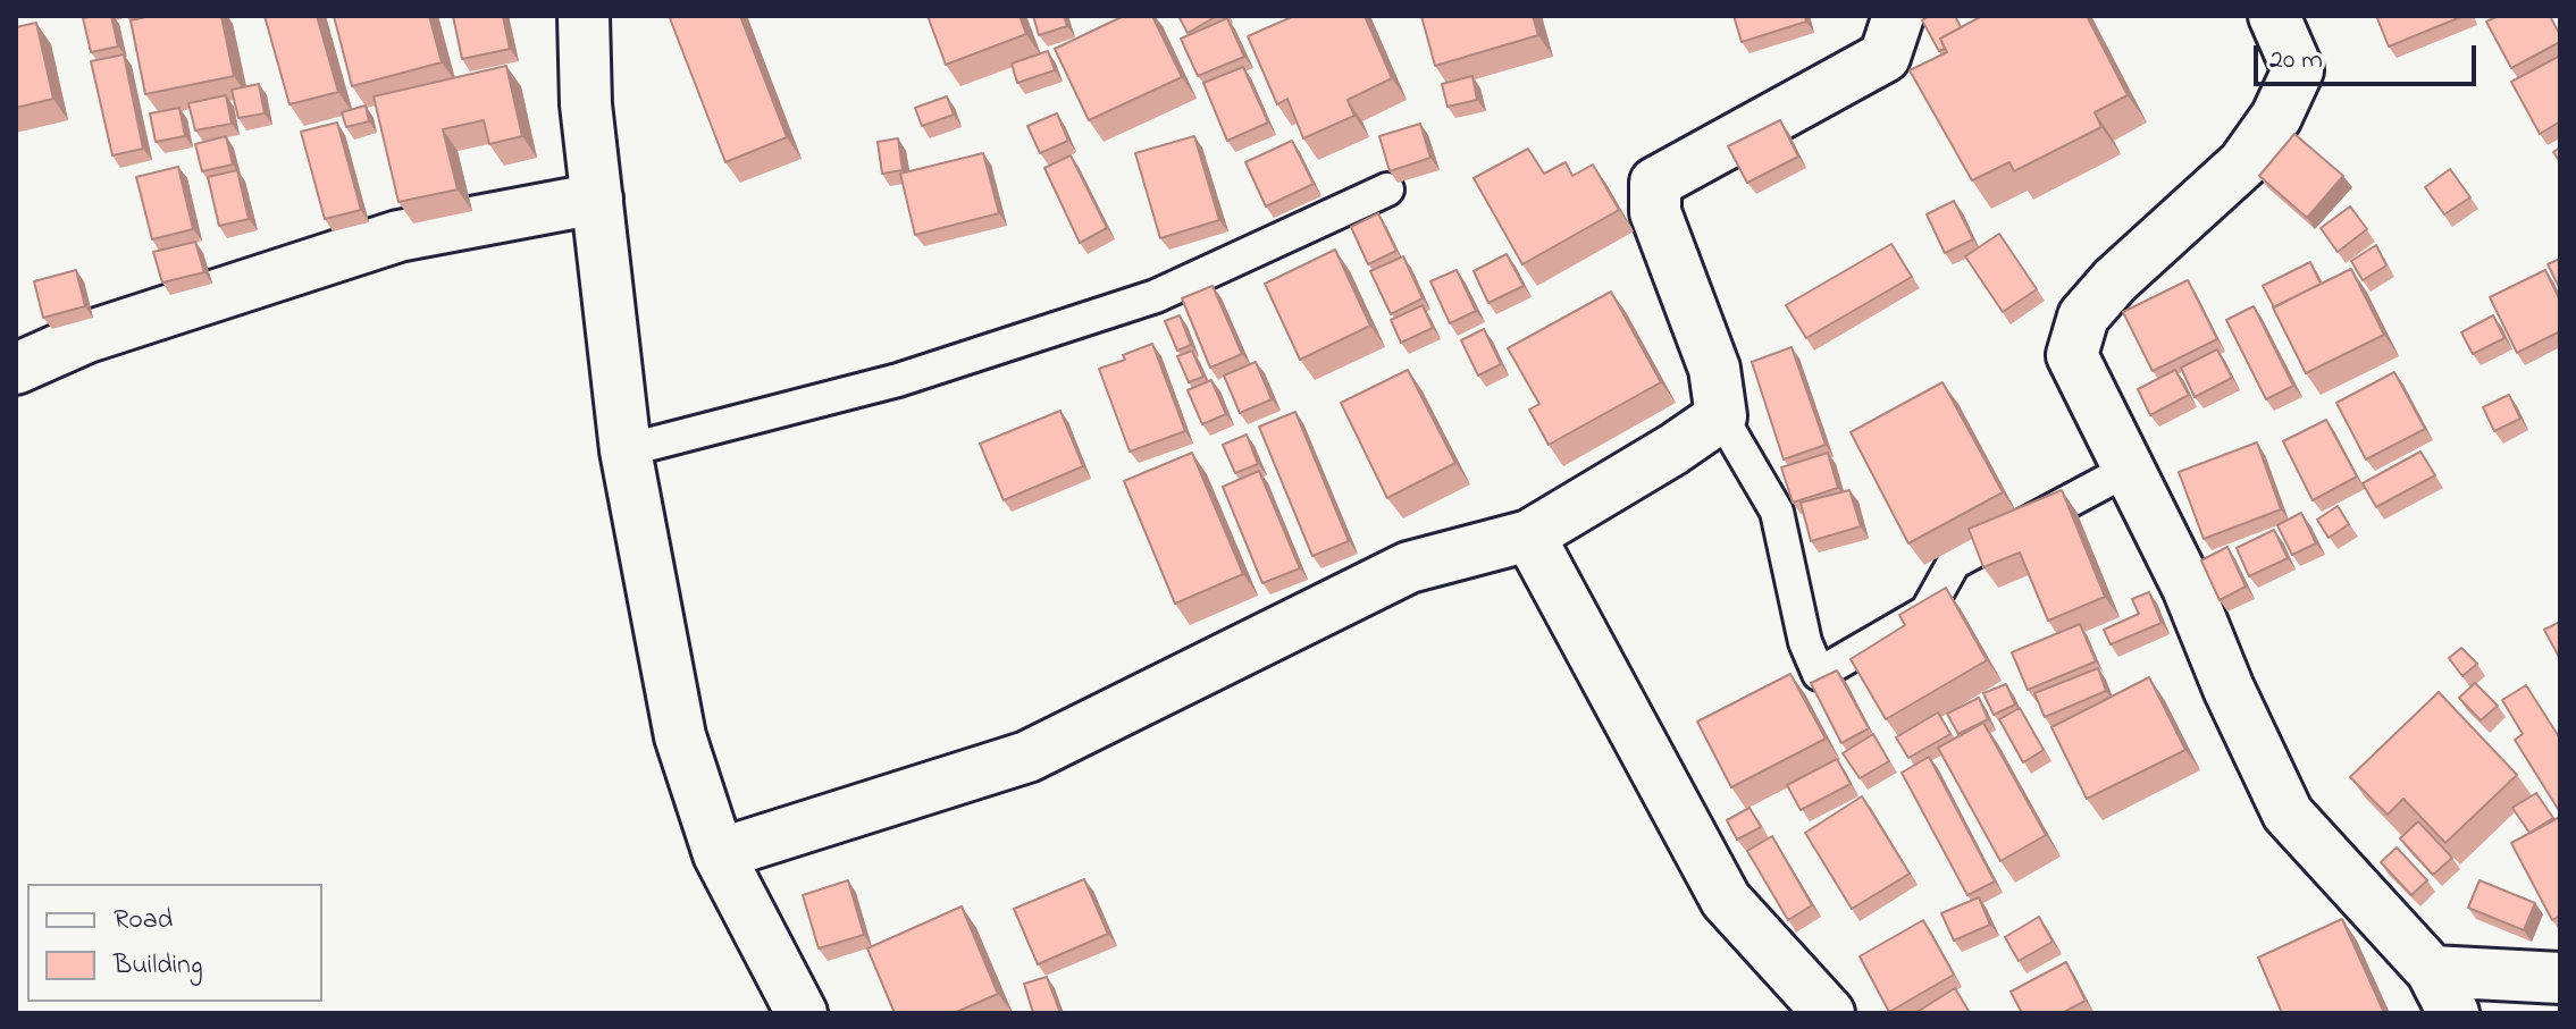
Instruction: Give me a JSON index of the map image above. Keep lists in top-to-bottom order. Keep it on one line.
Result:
{"legend":["Road","Building"],"scale_bar":"20 m"}
